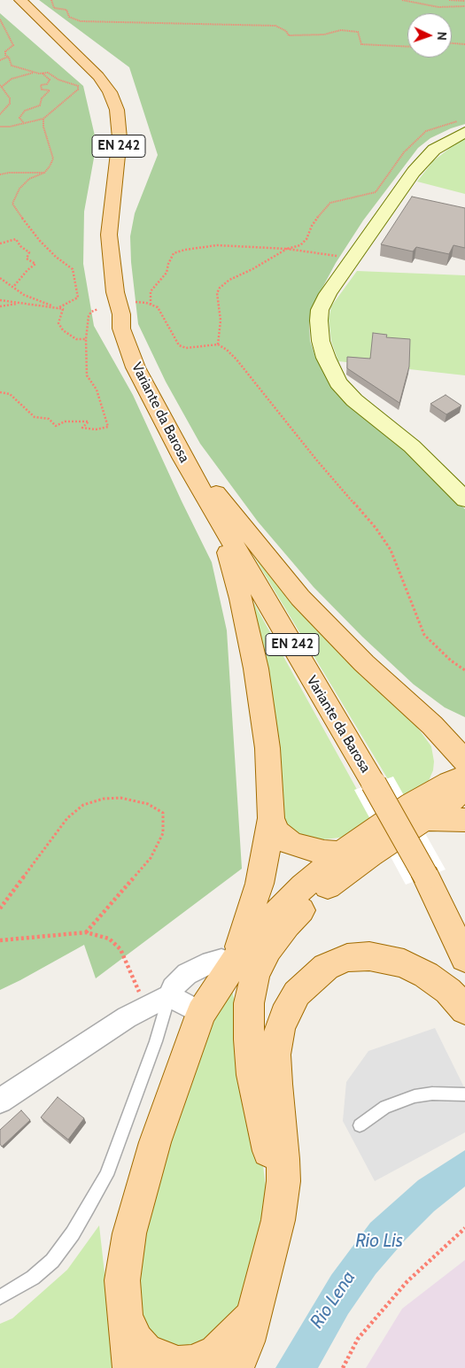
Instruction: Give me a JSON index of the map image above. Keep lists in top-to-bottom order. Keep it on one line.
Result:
{"streets":{"main road":["EN 242","Variante da Barosa"]},"water":["Rio Lis","Rio Lena"],"north":"right"}
